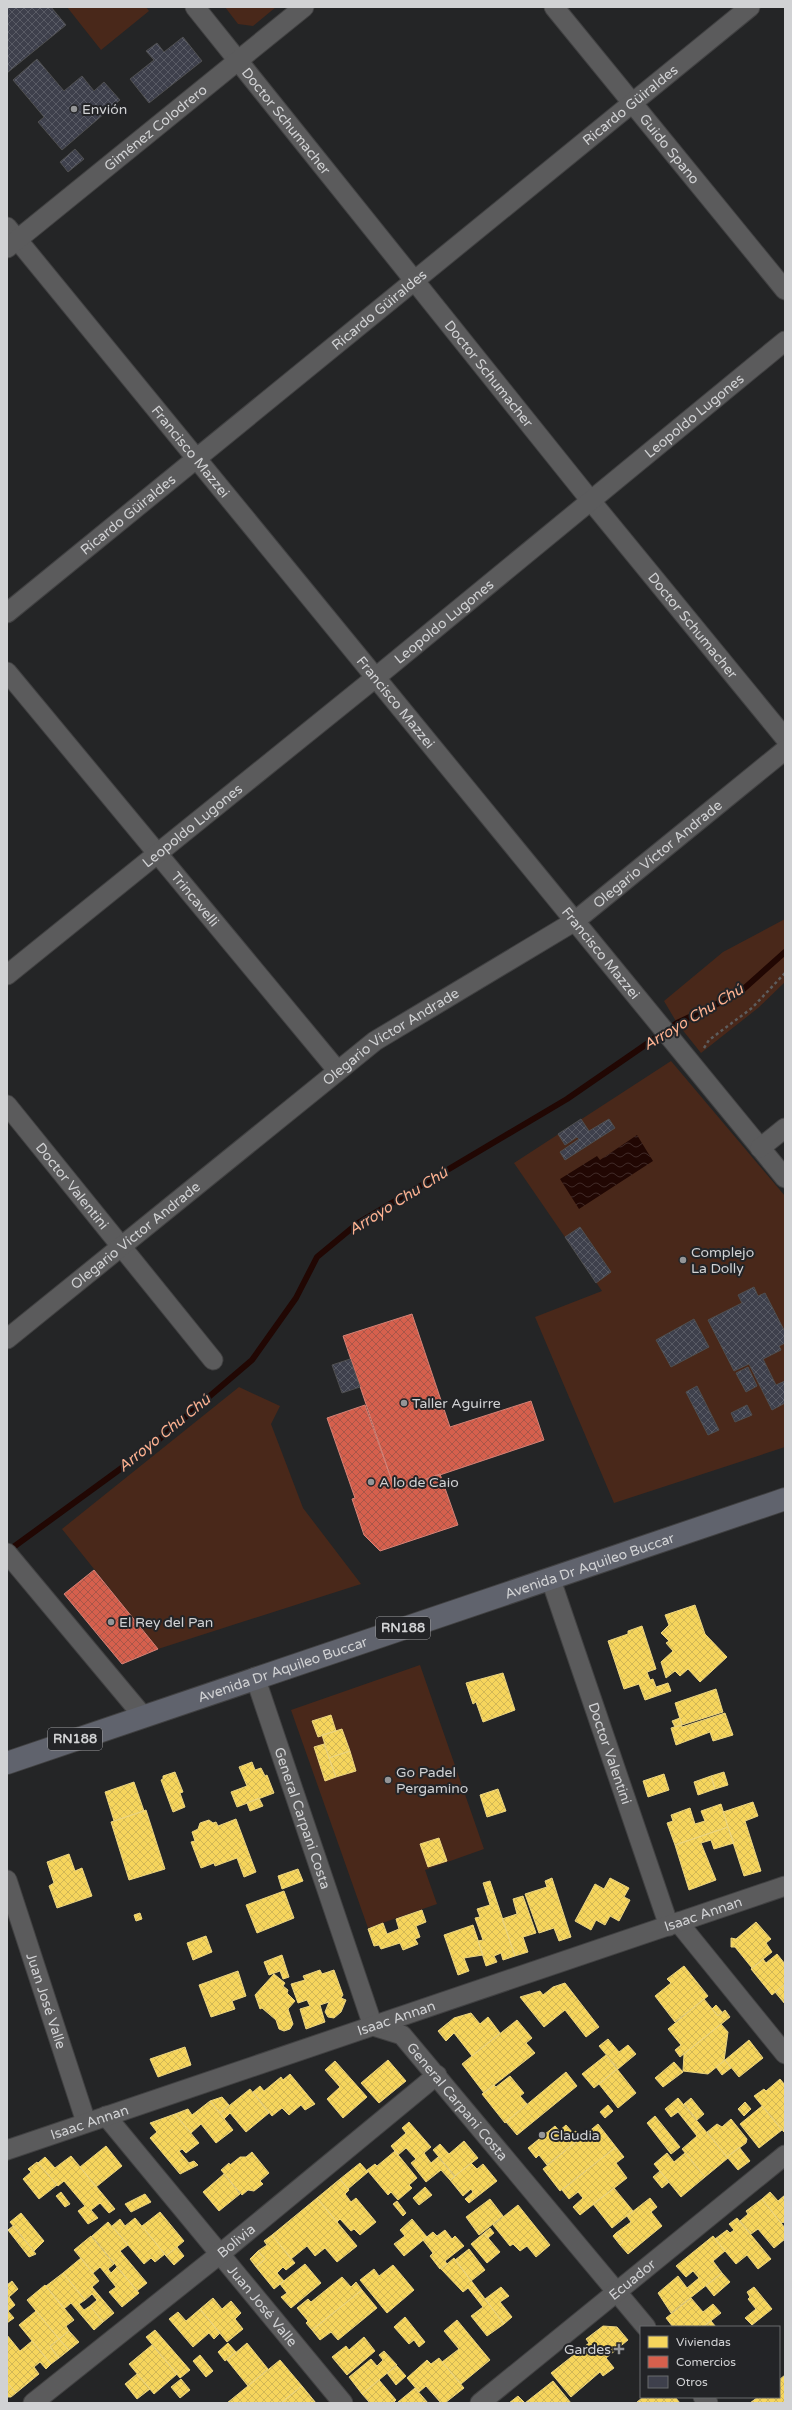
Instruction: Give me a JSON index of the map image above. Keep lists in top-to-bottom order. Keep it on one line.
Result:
{"streets":{"highway":["Avenida Dr Aquileo Buccar","RN188"],"street":["Ricardo Güiraldes","Doctor Schumacher","Giménez Colodrero","Guido Spano","Leopoldo Lugones","Francisco Mazzei","Olegario Víctor Andrade","Trincavelli","Doctor Valentini","General Carpani Costa","Isaac Annan","Juan José Valle","Bolivia","Ecuador"]},"crossings":[["Ricardo Güiraldes","Doctor Schumacher"],["Ricardo Güiraldes","Guido Spano"],["Ricardo Güiraldes","Francisco Mazzei"],["Doctor Schumacher","Giménez Colodrero"],["Doctor Schumacher","Leopoldo Lugones"],["Giménez Colodrero","Francisco Mazzei"],["Leopoldo Lugones","Francisco Mazzei"],["Leopoldo Lugones","Trincavelli"],["Francisco Mazzei","Olegario Víctor Andrade"],["Olegario Víctor Andrade","Trincavelli"],["Olegario Víctor Andrade","Doctor Valentini"],["Doctor Valentini","Avenida Dr Aquileo Buccar"],["Doctor Valentini","Isaac Annan"],["Avenida Dr Aquileo Buccar","General Carpani Costa"],["General Carpani Costa","Isaac Annan"],["General Carpani Costa","Bolivia"],["General Carpani Costa","Ecuador"],["Isaac Annan","Juan José Valle"],["Juan José Valle","Bolivia"]],"water":["Arroyo Chu Chú"],"places":{"other":["Envión","Complejo La Dolly","Taller Aguirre","A lo de Caio","El Rey del Pan","Go Padel Pergamino","Claudia"],"health":["Gardes"]},"legend":["Viviendas","Comercios","Otros"]}
